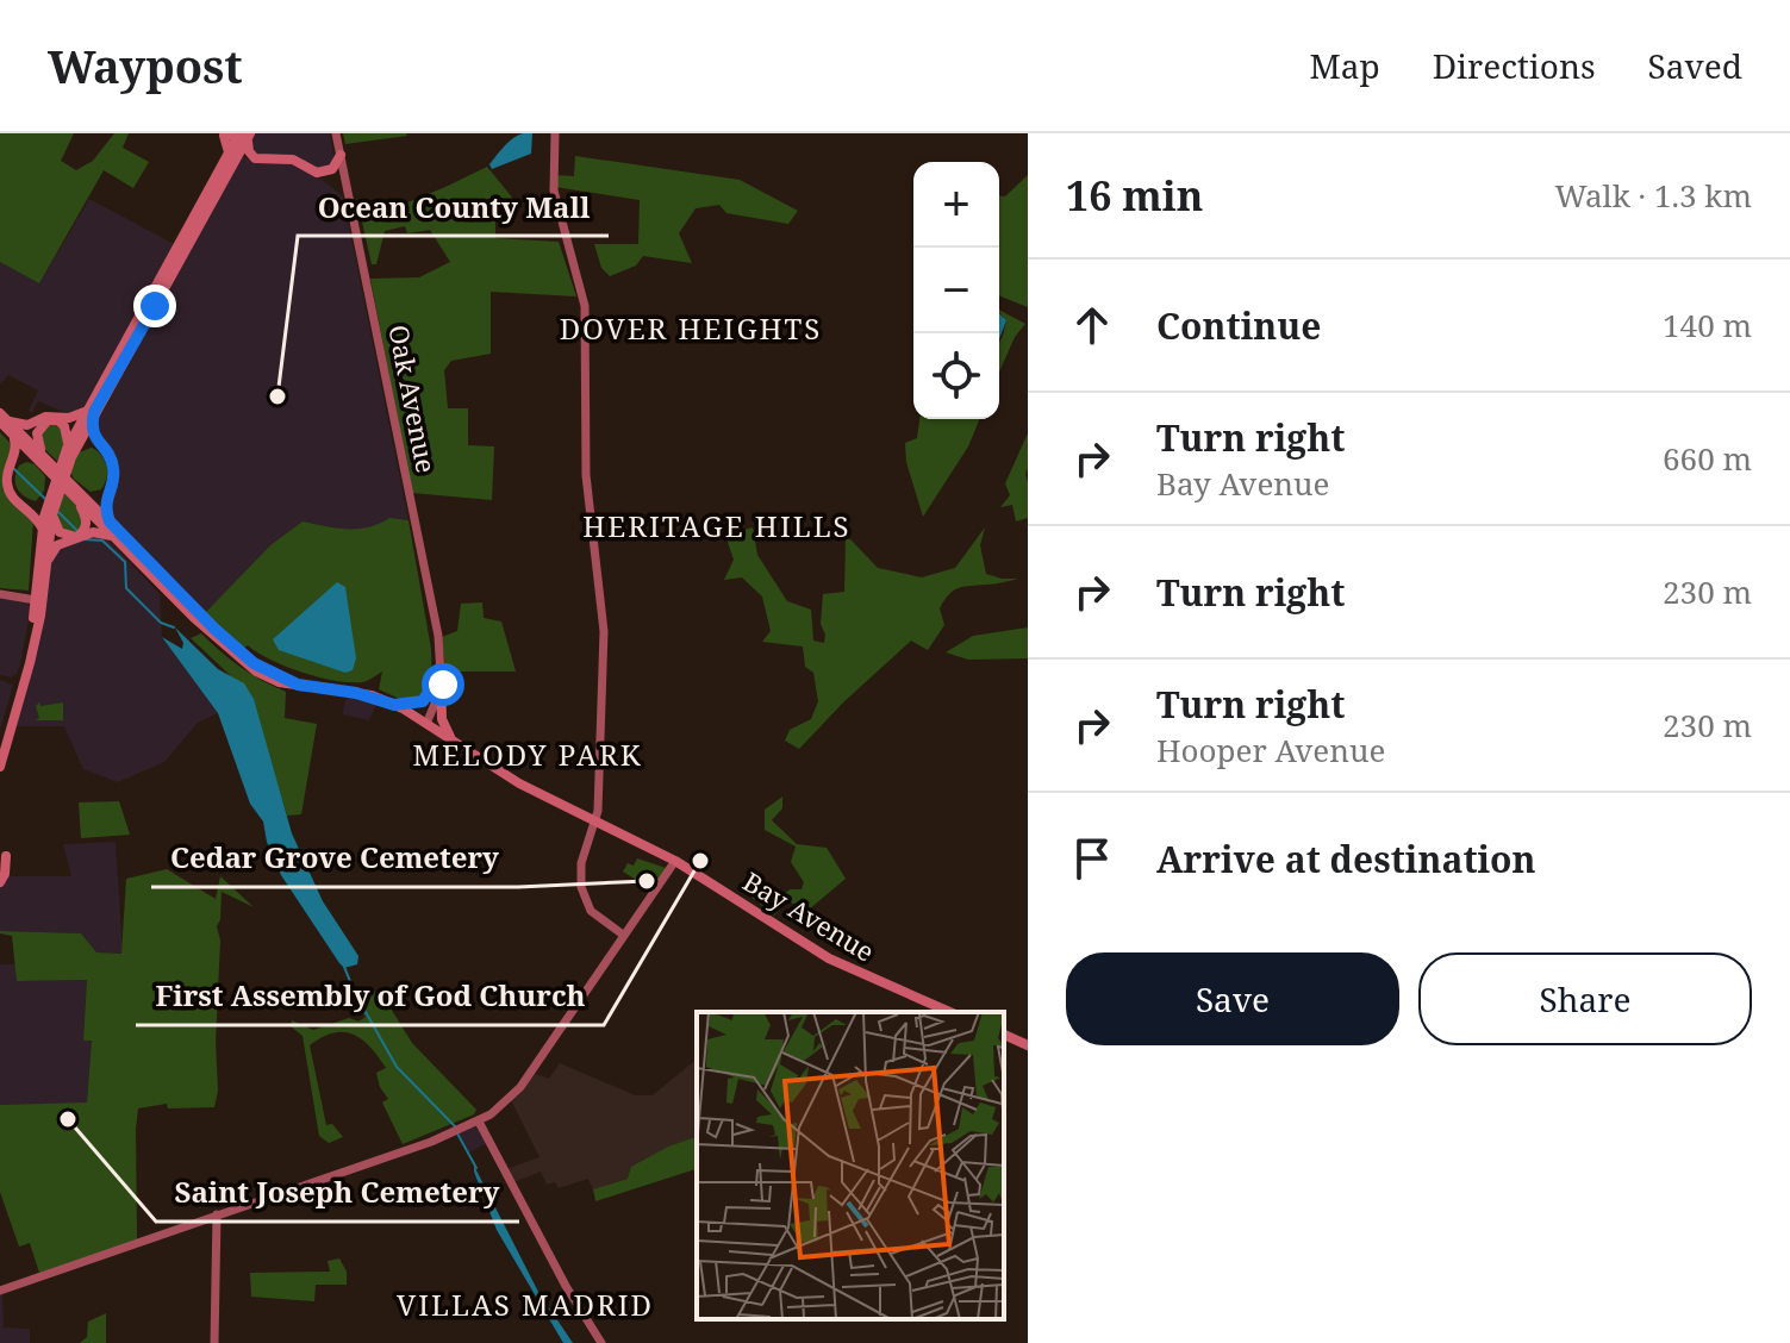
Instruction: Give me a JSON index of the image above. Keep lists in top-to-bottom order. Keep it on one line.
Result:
{"streets":{"main road":["Bay Avenue"],"street":["Oak Avenue"]},"crossings":[["Oak Avenue","Bay Avenue"]],"districts":["DOVER HEIGHTS","HERITAGE HILLS","MELODY PARK","VILLAS MADRID"],"places":["Ocean County Mall","First Assembly of God Church","Cedar Grove Cemetery","Saint Joseph Cemetery"],"page":{"header":"Waypost","nav":["Map","Directions","Saved"],"heading":["16 min","Walk · 1.3 km"],"map_buttons":["+","−"],"list":[["Continue","140 m"],["Turn right","Bay Avenue","660 m"],["Turn right","230 m"],["Turn right","Hooper Avenue","230 m"],"Arrive at destination"],"buttons":["Save","Share"]}}
